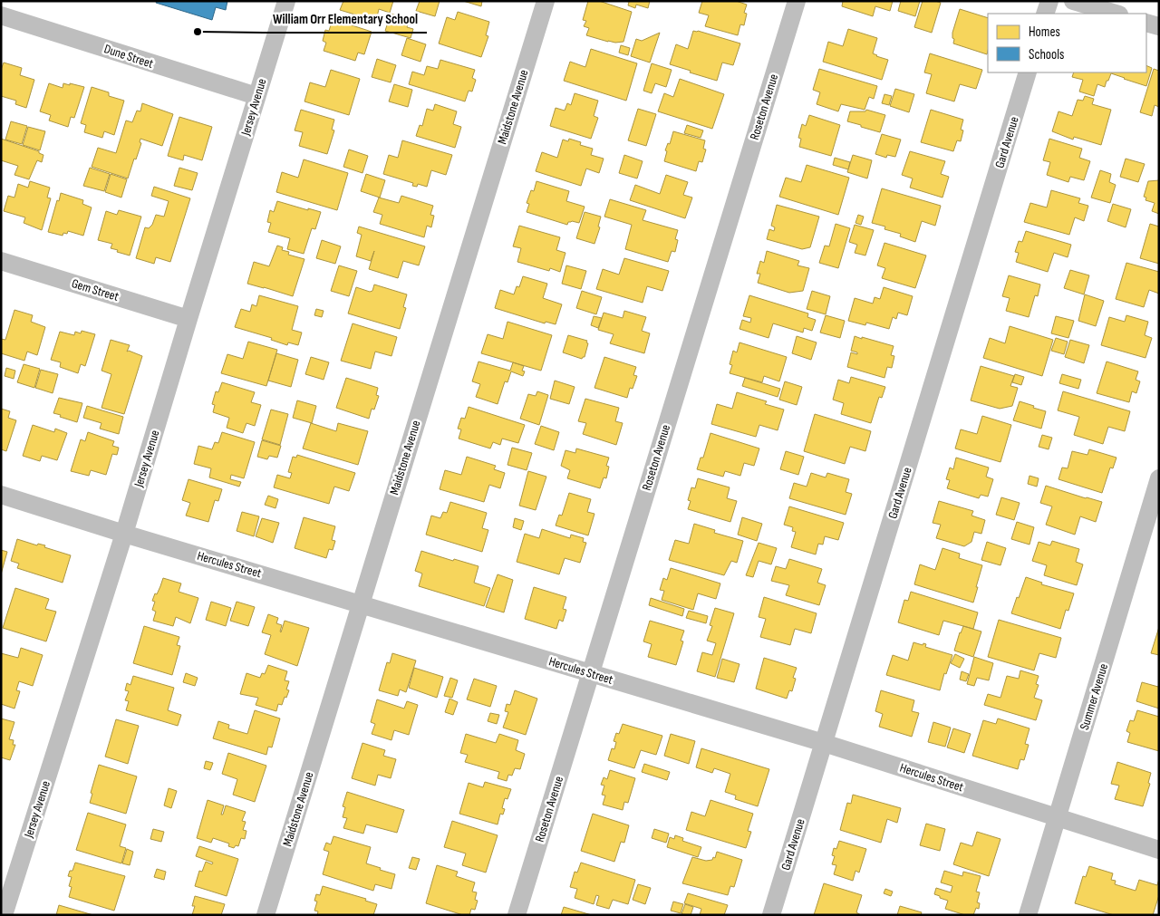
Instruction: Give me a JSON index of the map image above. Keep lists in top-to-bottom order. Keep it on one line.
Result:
{"streets":{"street":["Dune Street","Jersey Avenue","Maidstone Avenue","Roseton Avenue","Gard Avenue","Gem Street","Hercules Street","Summer Avenue"]},"crossings":[["Dune Street","Jersey Avenue"],["Jersey Avenue","Gem Street"],["Jersey Avenue","Hercules Street"],["Maidstone Avenue","Hercules Street"],["Roseton Avenue","Hercules Street"],["Gard Avenue","Hercules Street"],["Hercules Street","Summer Avenue"]],"places":["William Orr Elementary School"],"legend":["Homes","Schools"]}
